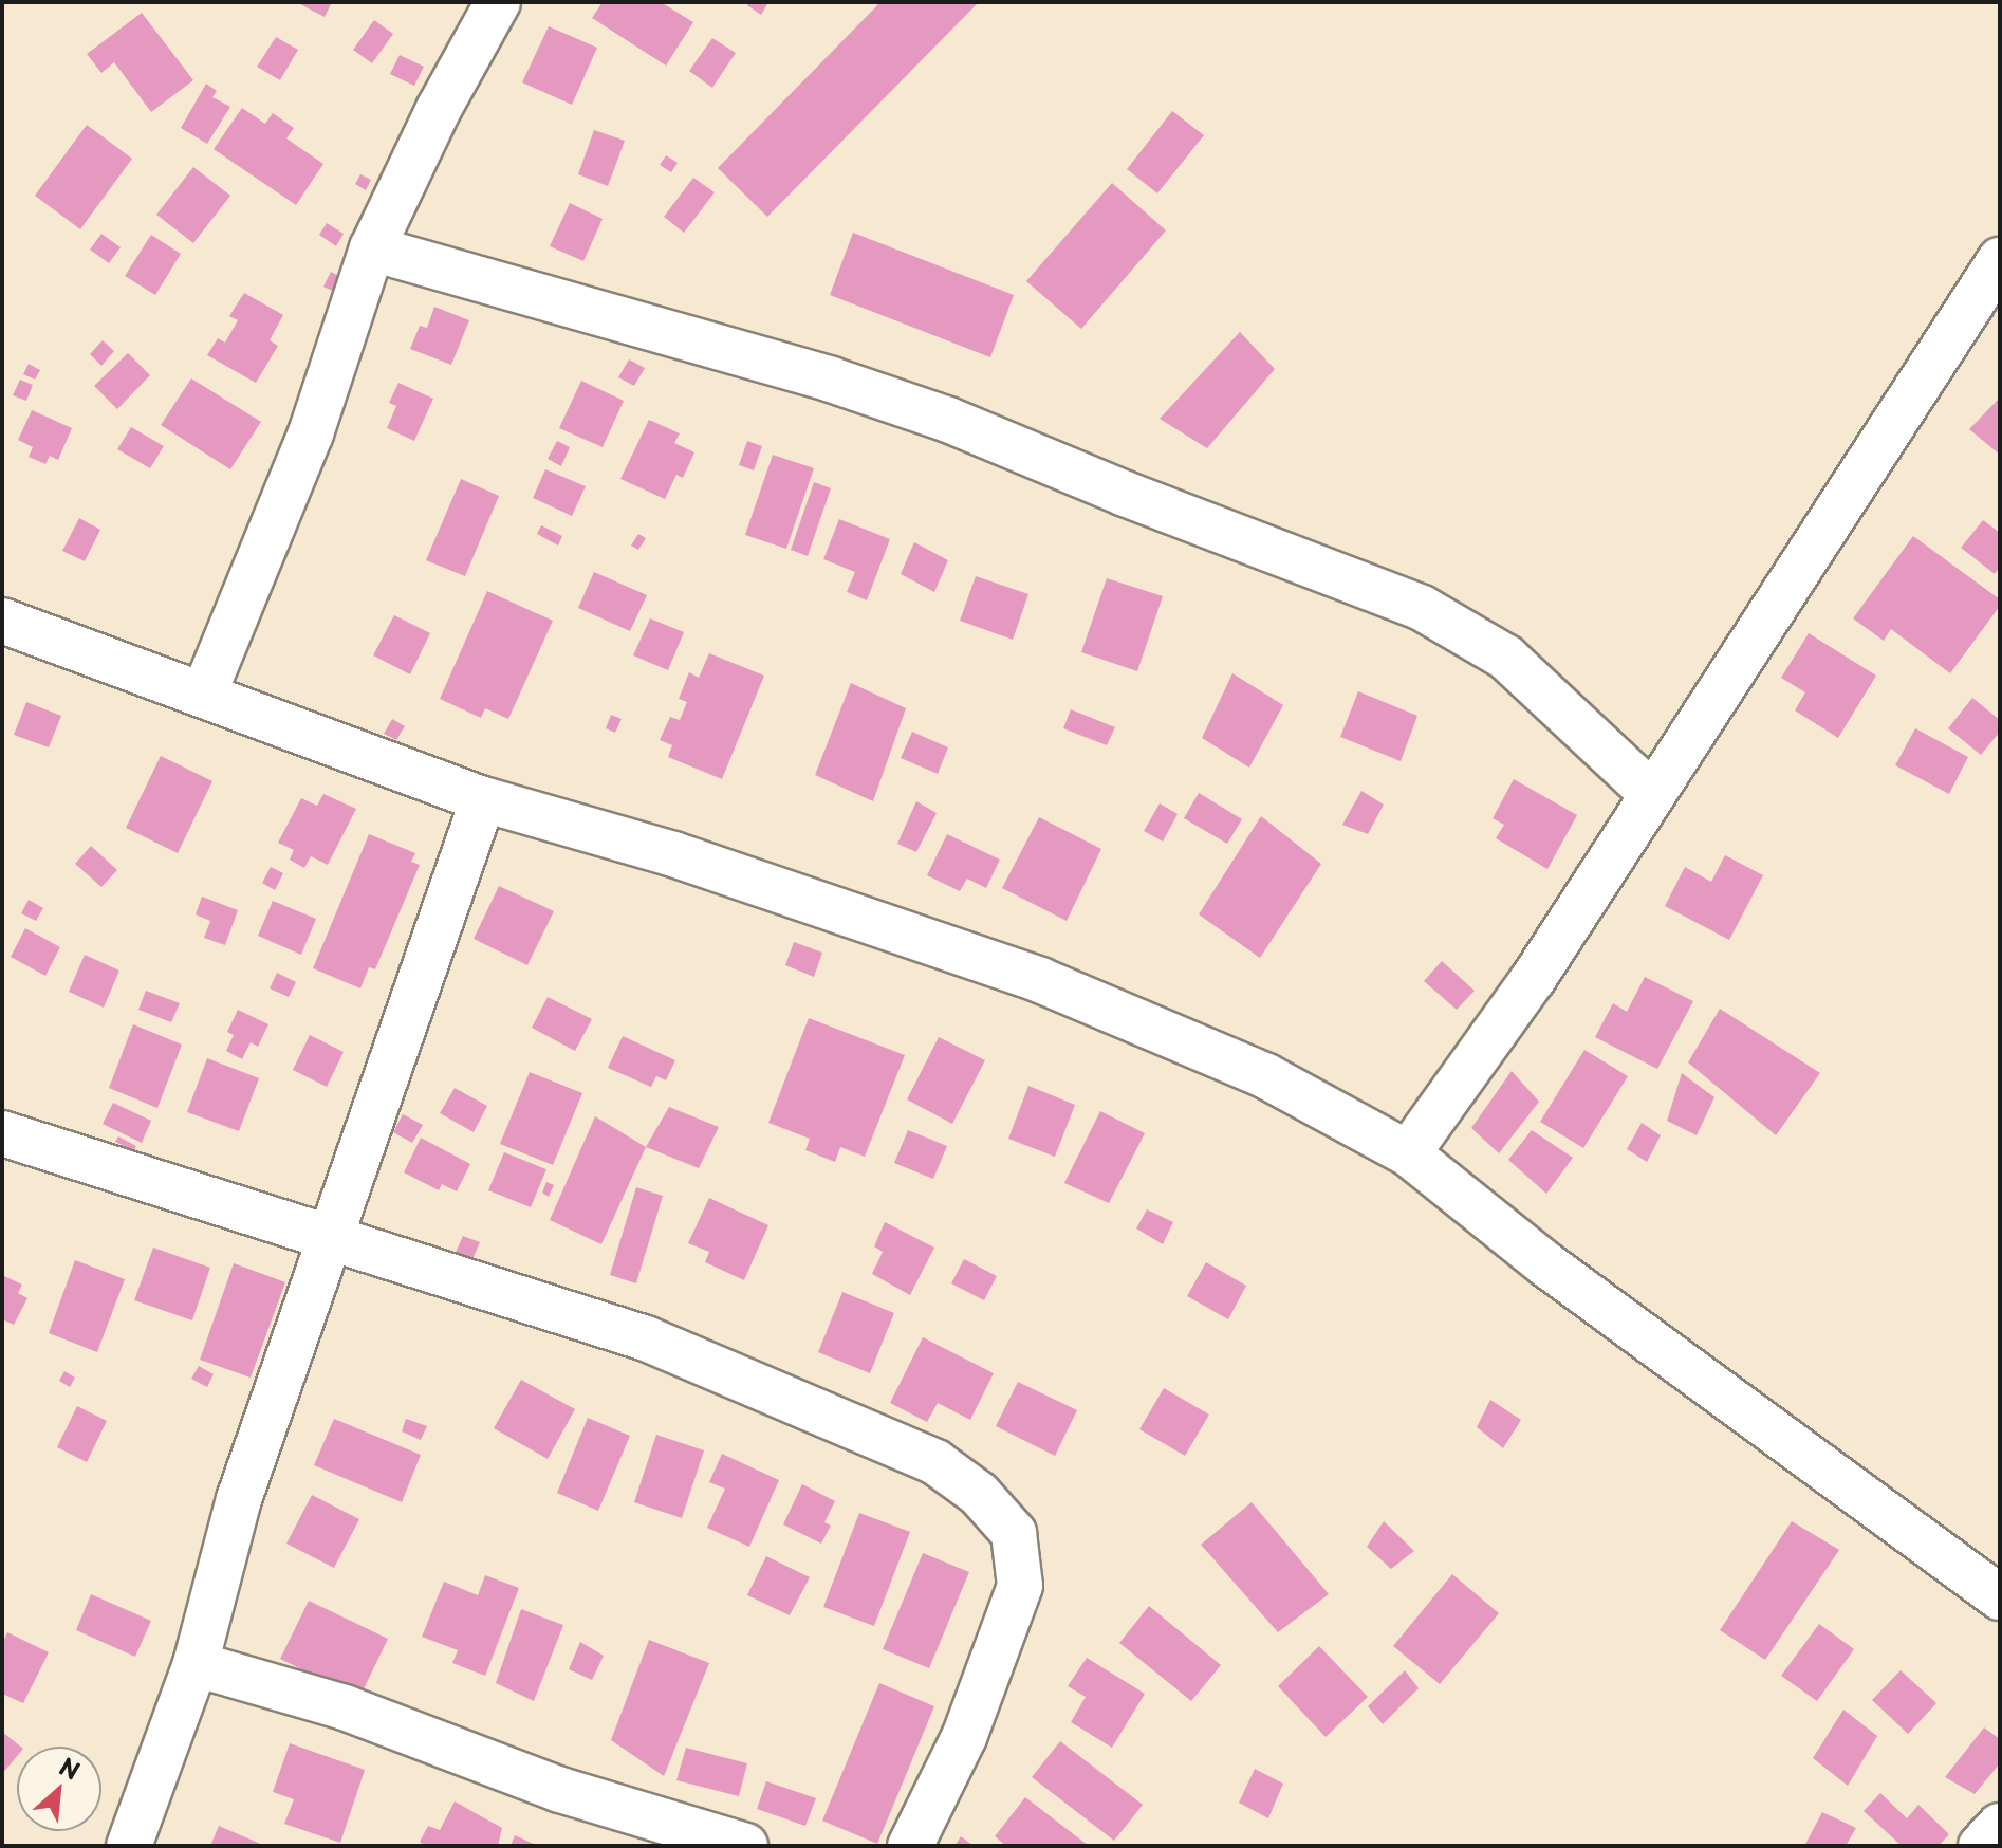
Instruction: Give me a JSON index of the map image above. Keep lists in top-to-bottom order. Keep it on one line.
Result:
{"north":"top right"}
